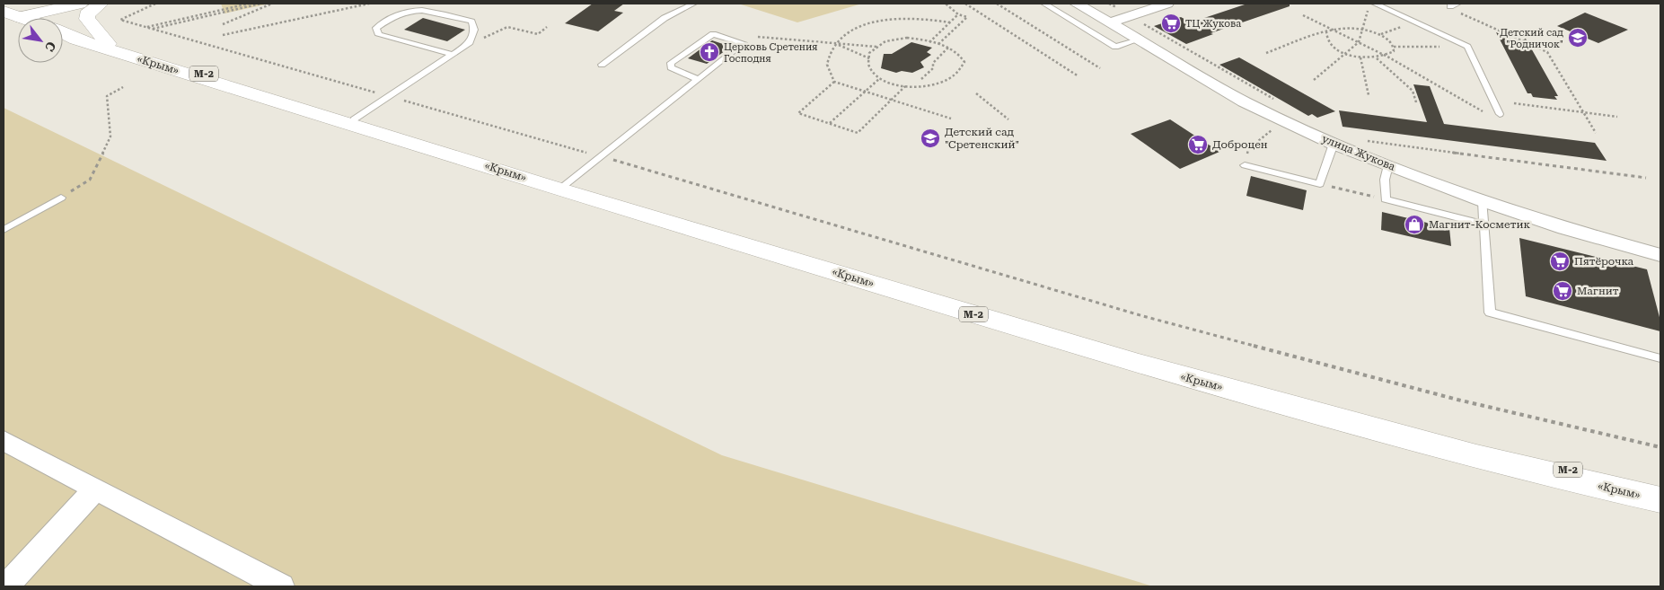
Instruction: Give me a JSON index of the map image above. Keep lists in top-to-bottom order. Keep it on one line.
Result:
{"streets":{"main road":["«Крым»","М-2"],"street":["улица Жукова"]},"places":{"supermarket":["ТЦ Жукова","Доброцен","Пятёрочка","Магнит"],"school or university":["Детский сад \"Родничок\"","Детский сад \"Сретенский\""],"church":["Церковь Сретения Господня"],"shop":["Магнит-Косметик"]},"north":"bottom right"}
